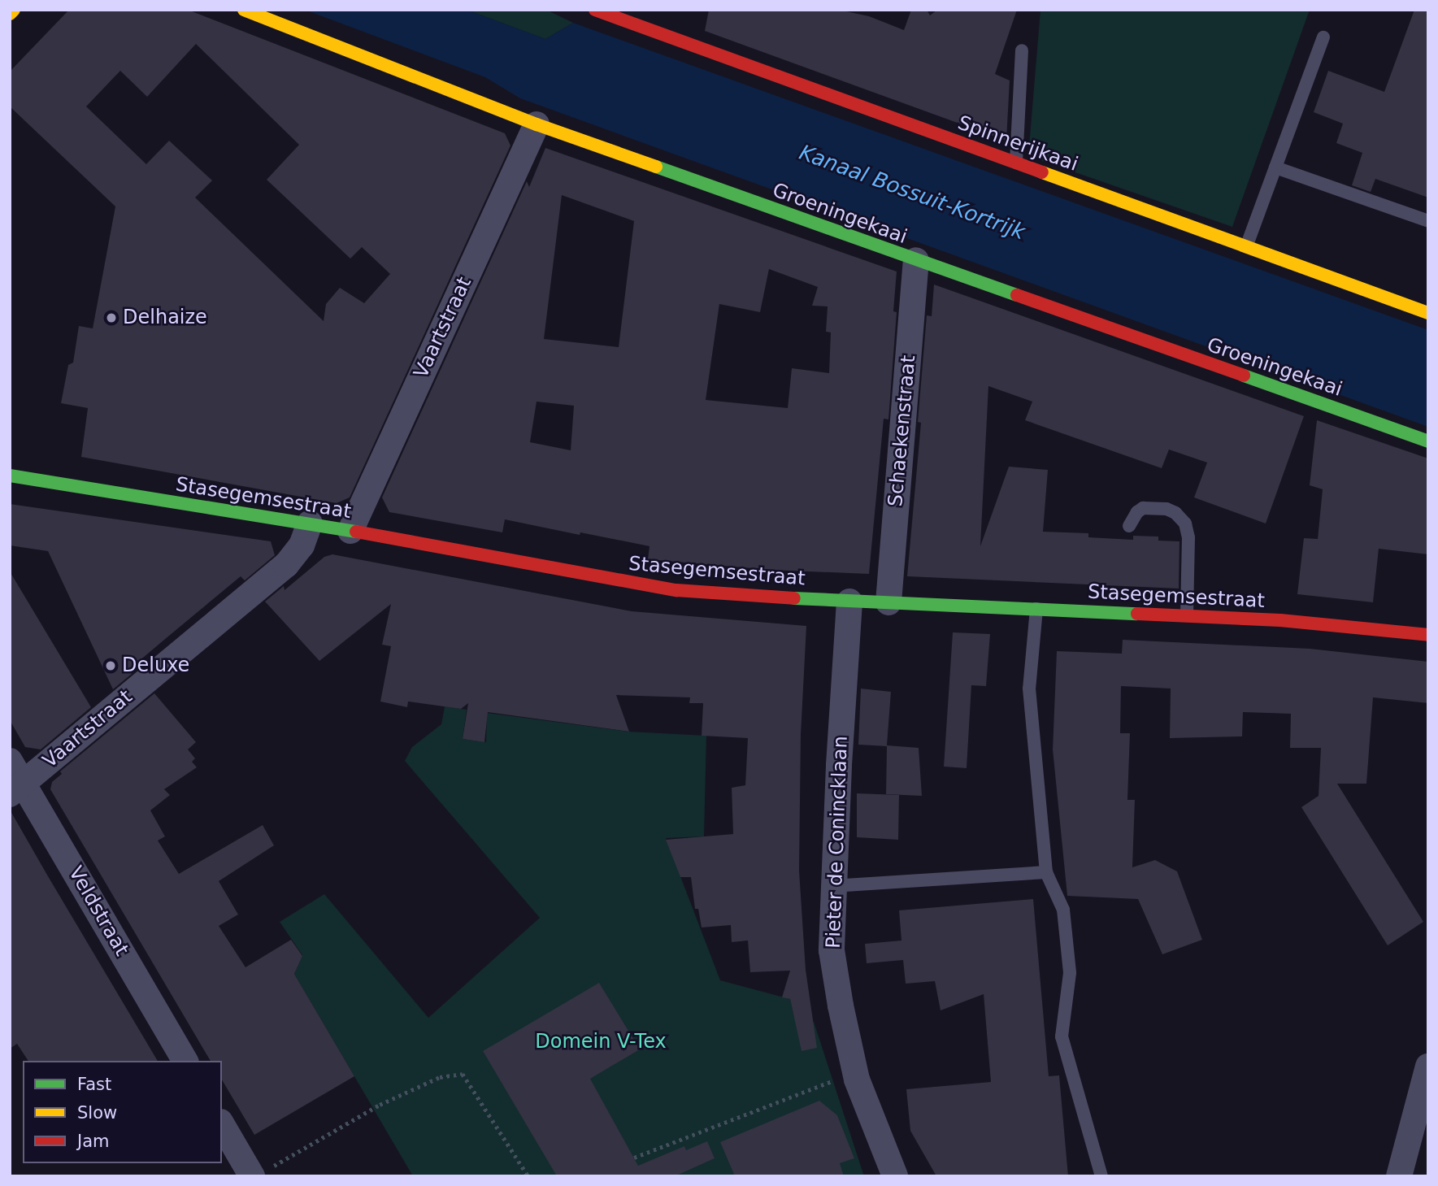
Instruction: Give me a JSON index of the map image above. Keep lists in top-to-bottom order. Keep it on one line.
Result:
{"streets":{"street":["Spinnerijkaai","Groeningekaai","Vaartstraat","Schaekenstraat","Stasegemsestraat","Pieter de Conincklaan","Veldstraat"]},"crossings":[["Groeningekaai","Vaartstraat"],["Groeningekaai","Schaekenstraat"],["Vaartstraat","Stasegemsestraat"],["Vaartstraat","Veldstraat"],["Schaekenstraat","Stasegemsestraat"],["Stasegemsestraat","Pieter de Conincklaan"]],"water":["Kanaal Bossuit-Kortrijk"],"parks":["Domein V-Tex"],"places":["Delhaize","Deluxe"],"legend":["Fast","Slow","Jam"]}
